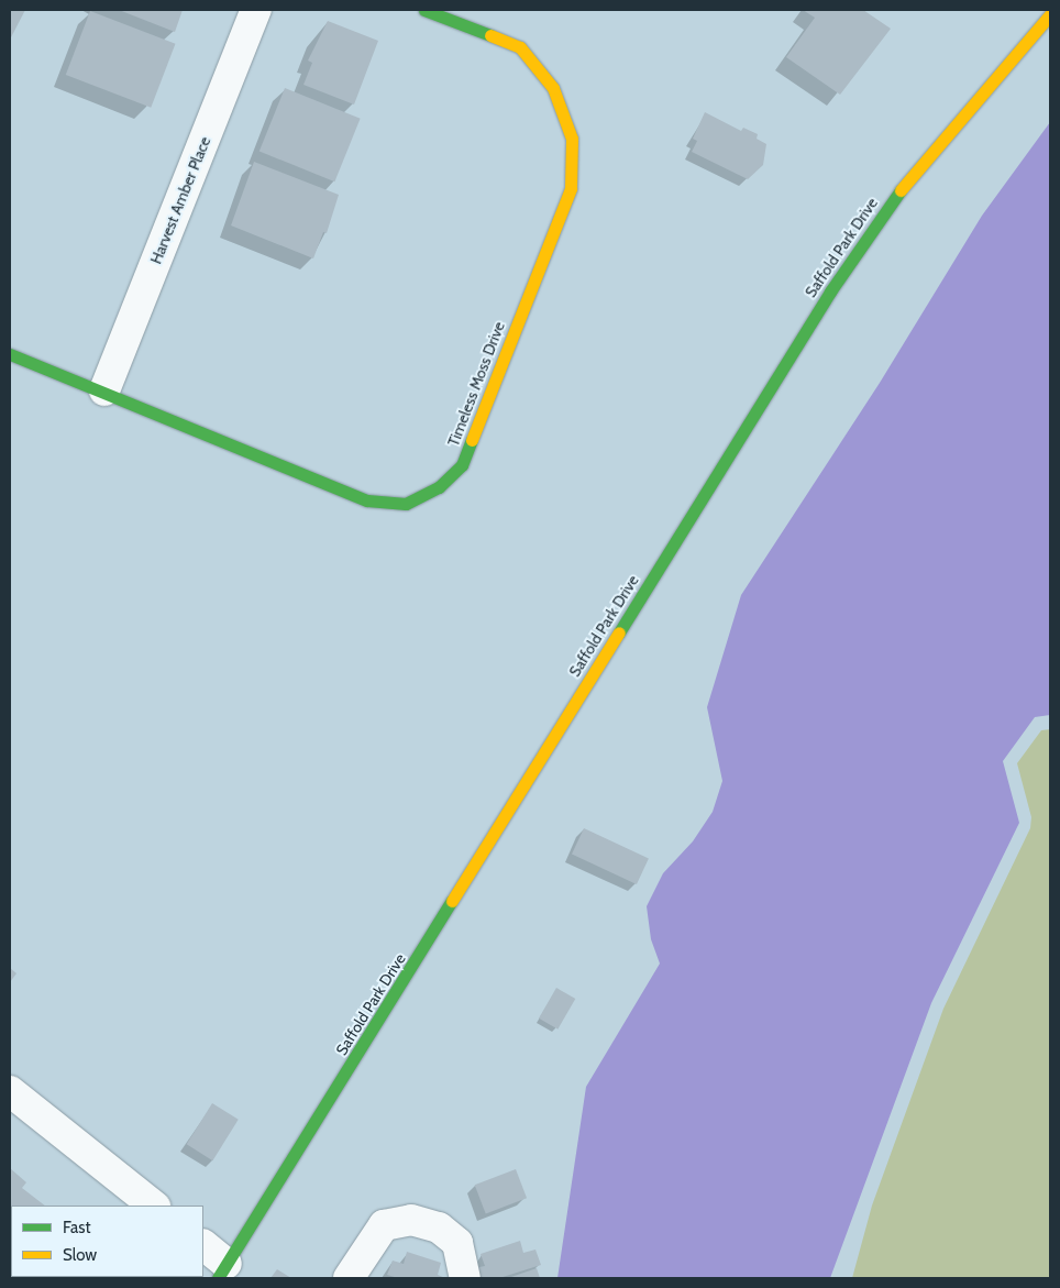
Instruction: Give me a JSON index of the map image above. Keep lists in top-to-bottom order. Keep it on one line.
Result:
{"streets":{"street":["Harvest Amber Place","Saffold Park Drive","Timeless Moss Drive"]},"crossings":[["Harvest Amber Place","Timeless Moss Drive"]],"legend":["Fast","Slow"]}
